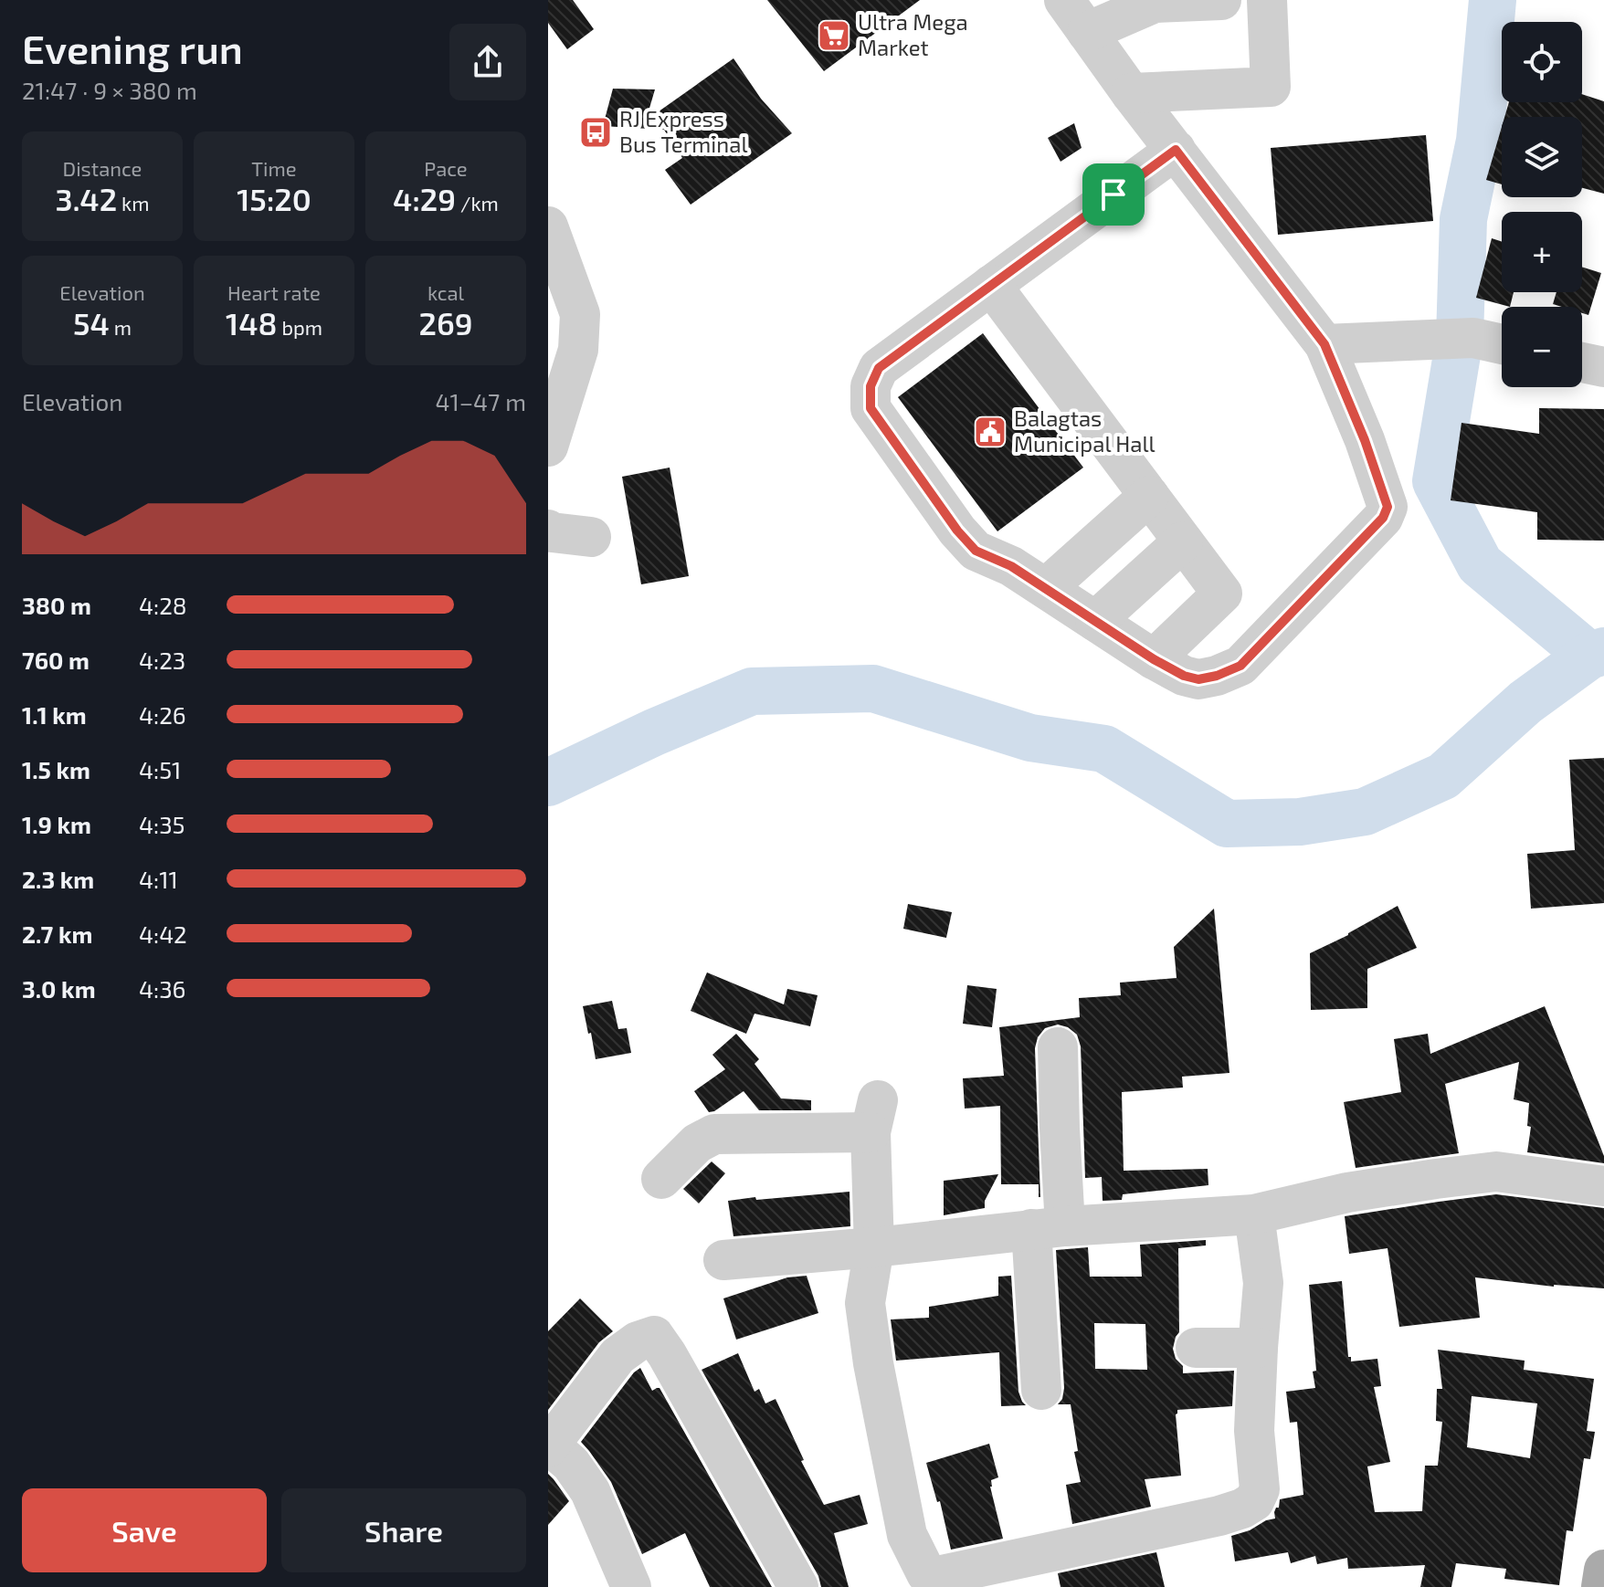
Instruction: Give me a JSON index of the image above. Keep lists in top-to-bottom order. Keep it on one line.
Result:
{"places":{"supermarket":["Ultra Mega Market"],"bus stop":["RJ Express Bus Terminal"],"public building":["Balagtas Municipal Hall"]},"page":{"heading":["Evening run","21:47 · 9 × 380 m"],"map_buttons":["+","−"],"stats":[["Distance","3.42 km"],["Time","15:20"],["Pace","4:29 /km"],["Elevation","54 m"],["Heart rate","148 bpm"],["kcal","269"]],"chart":["Elevation","41–47 m"],"list":[{"name":"380 m","note":"4:28"},{"name":"760 m","note":"4:23"},{"name":"1.1 km","note":"4:26"},{"name":"1.5 km","note":"4:51"},{"name":"1.9 km","note":"4:35"},{"name":"2.3 km","note":"4:11"},{"name":"2.7 km","note":"4:42"},{"name":"3.0 km","note":"4:36"}],"buttons":["Save","Share"]}}
